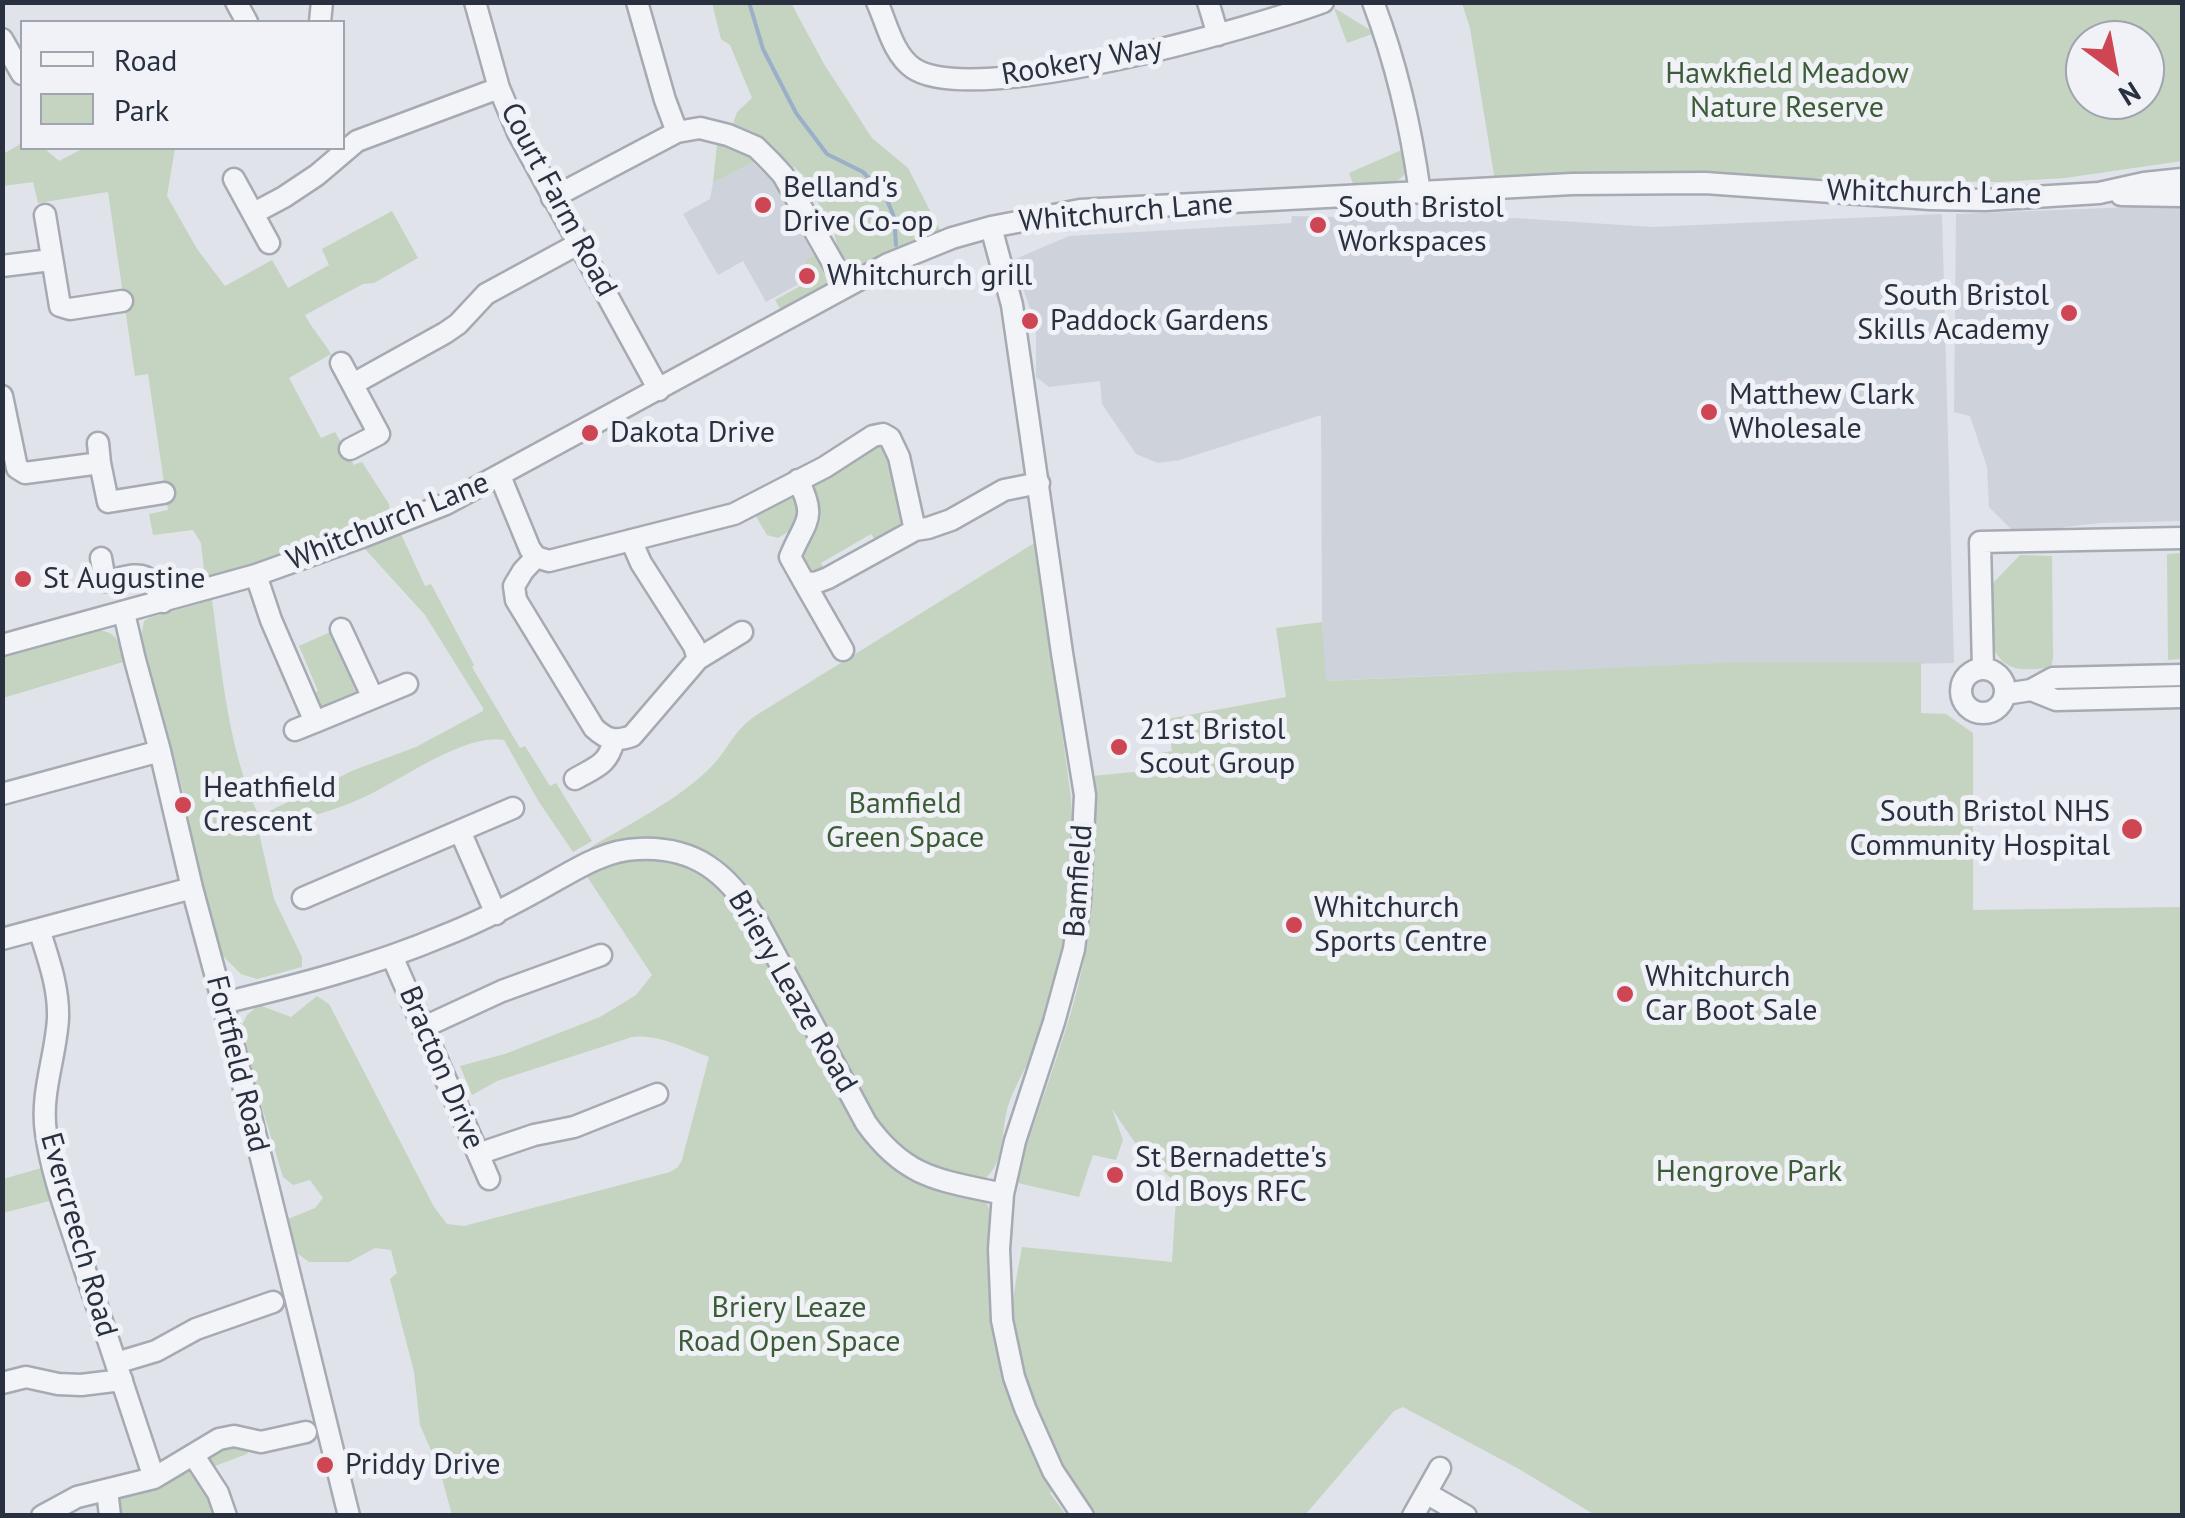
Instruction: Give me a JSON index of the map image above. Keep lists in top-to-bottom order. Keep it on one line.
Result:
{"streets":{"street":["Rookery Way","Whitchurch Lane","Court Farm Road","Bamfield","Briery Leaze Road","Fortfield Road","Bracton Drive","Evercreech Road"]},"crossings":[["Whitchurch Lane","Court Farm Road"],["Whitchurch Lane","Bamfield"],["Whitchurch Lane","Fortfield Road"],["Bamfield","Briery Leaze Road"],["Briery Leaze Road","Fortfield Road"],["Briery Leaze Road","Bracton Drive"]],"parks":["Hawkfield Meadow Nature Reserve","Bamfield Green Space","Hengrove Park","Briery Leaze Road Open Space"],"places":["Belland's Drive Co-op","South Bristol Workspaces","Whitchurch grill","South Bristol Skills Academy","Paddock Gardens","Matthew Clark Wholesale","Dakota Drive","St Augustine","21st Bristol Scout Group","Heathfield Crescent","South Bristol NHS Community Hospital","Whitchurch Sports Centre","Whitchurch Car Boot Sale","St Bernadette's Old Boys RFC","Priddy Drive"],"legend":["Road","Park"],"north":"bottom right"}
